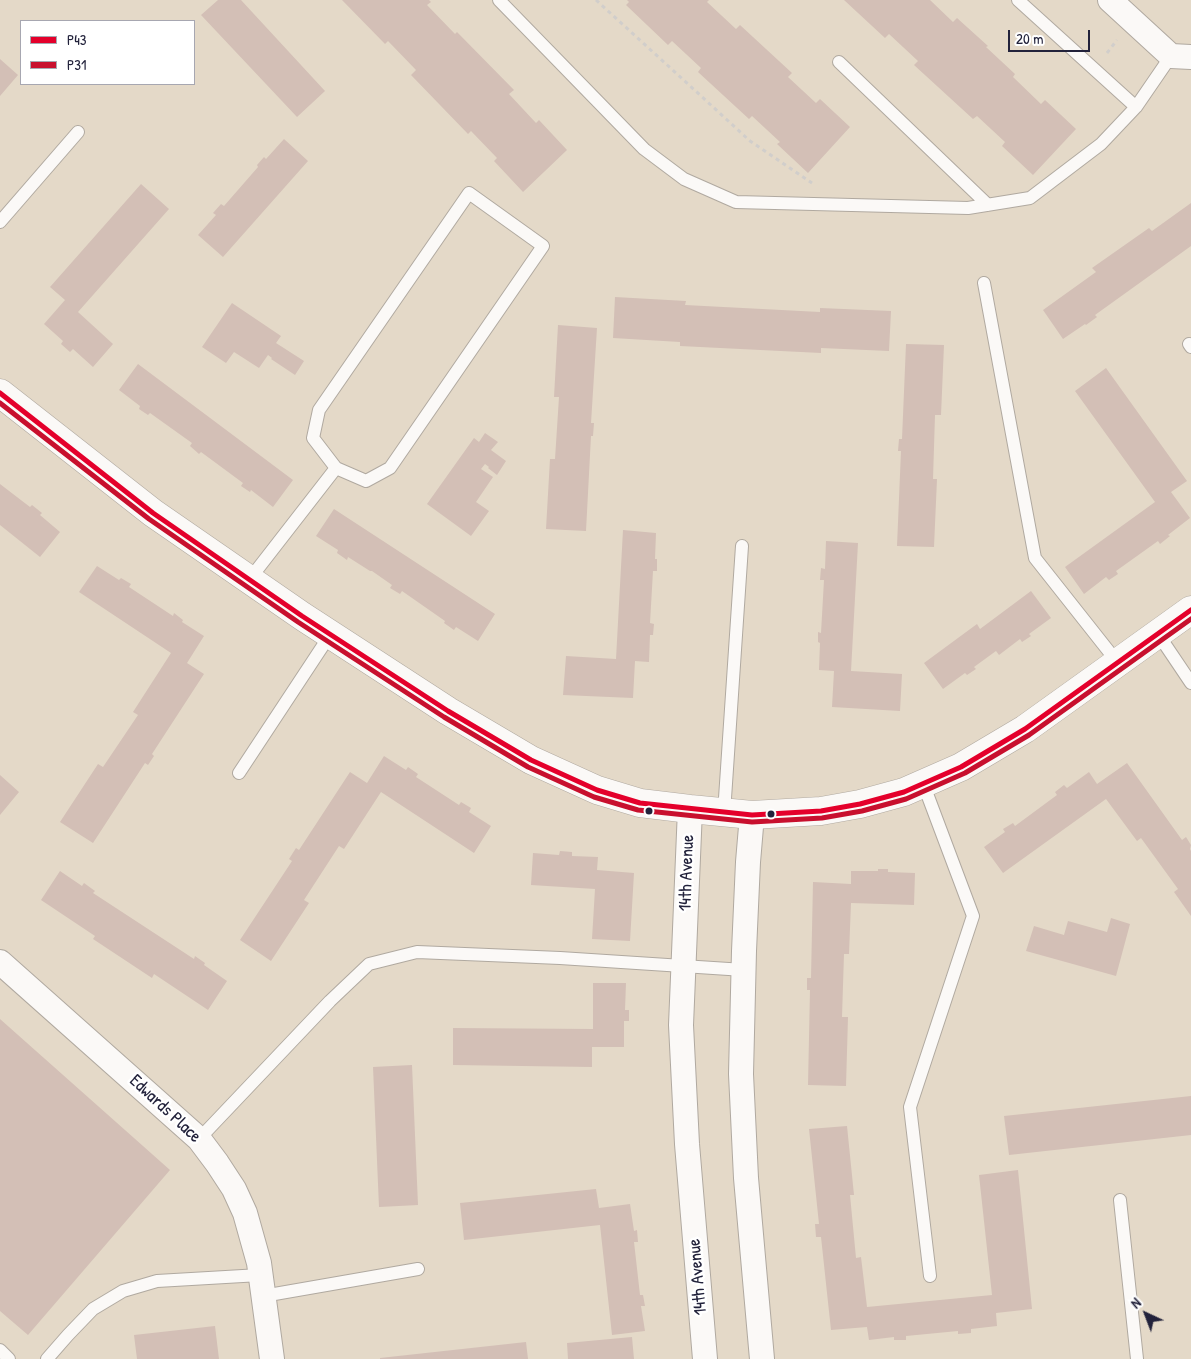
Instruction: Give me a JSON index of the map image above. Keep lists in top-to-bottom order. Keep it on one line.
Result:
{"streets":{"street":["14th Avenue","Edwards Place"]},"lines":["transit line P43","transit line P31"],"legend":["P43","P31"],"scale_bar":"20 m","north":"top left"}
